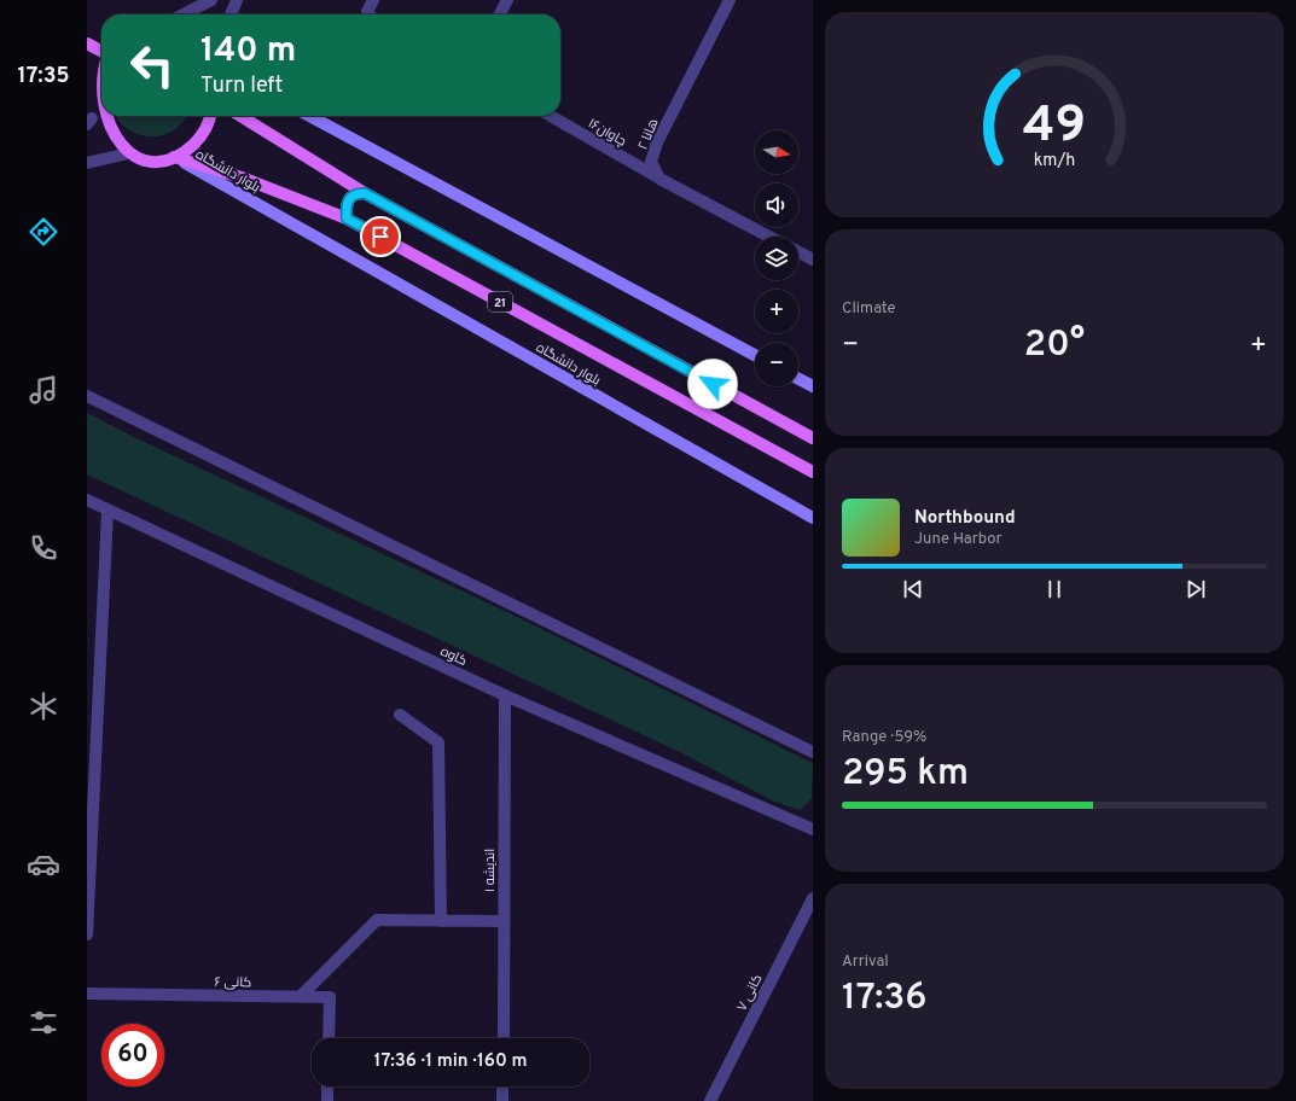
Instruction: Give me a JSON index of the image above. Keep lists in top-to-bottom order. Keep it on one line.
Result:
{"streets":{"main road":["بلوار دانشگاه","21"],"street":["چاوان۱۶","هانا ۲","کاوه","اندیشه ۱","کانی ۶","کانی ۷"]},"crossings":[["چاوان۱۶","هانا ۲"],["بلوار دانشگاه","21"],["کاوه","اندیشه ۱"]],"north":"right","page":{"tabs":"17:35","turn":["140 m","Turn left"],"map_buttons":["+","−"],"tile":["Climate",["Range · 59%","295 km"],["Arrival","17:36"]],"heat":["−","20°","+"],"song":["Northbound","June Harbor"],"limit":"60","trip":"17:36 · 1 min · 160 m","gauge":["49","km/h"]}}
